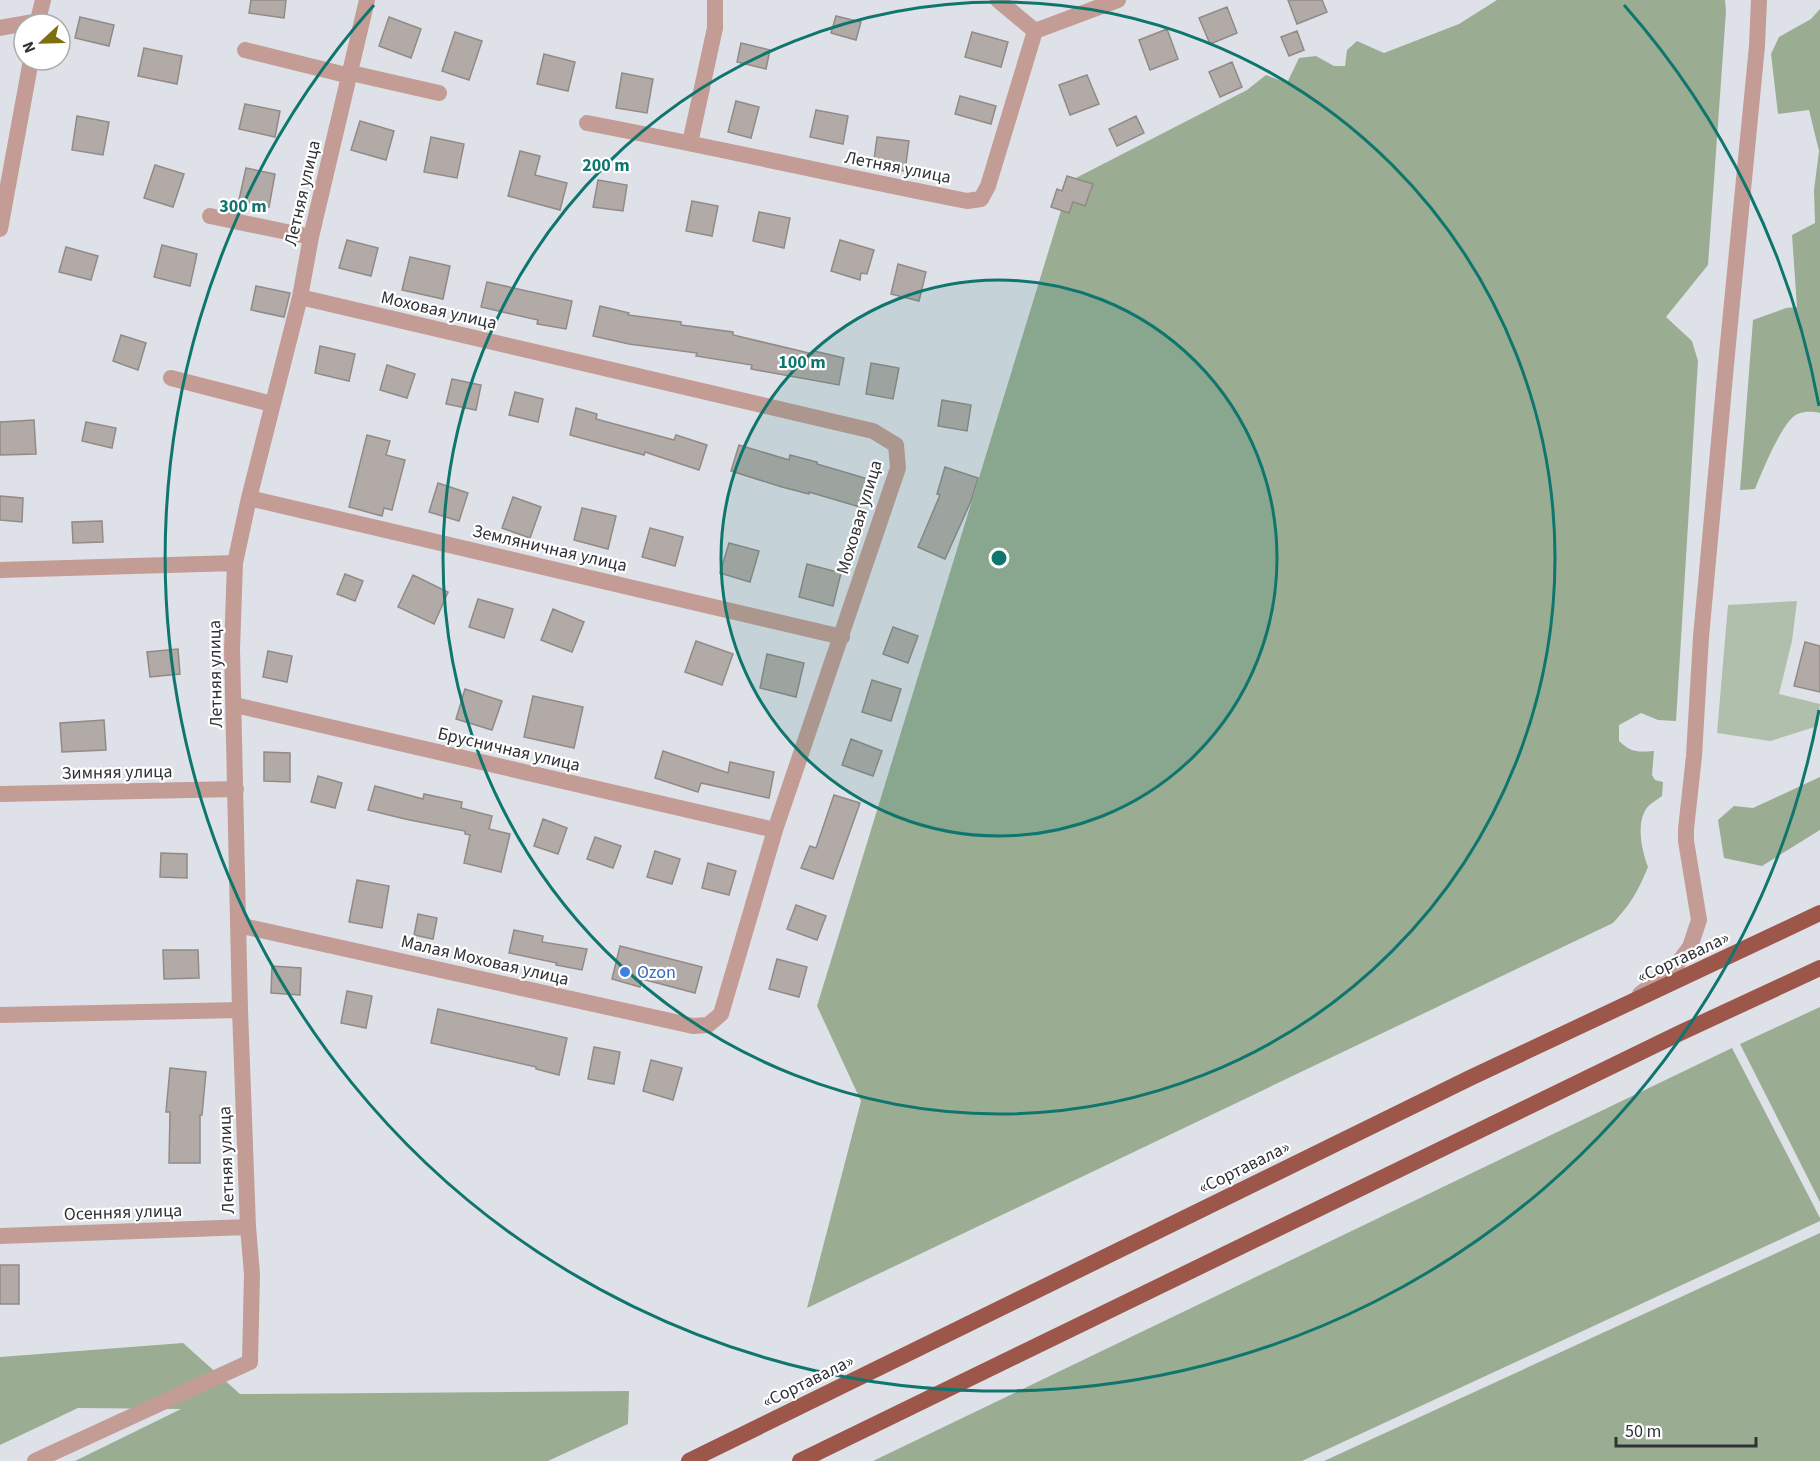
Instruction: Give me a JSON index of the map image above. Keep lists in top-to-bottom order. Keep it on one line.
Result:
{"streets":{"highway":["«Сортавала»"],"street":["Летняя улица","Моховая улица","Земляничная улица","Брусничная улица","Зимняя улица","Малая Моховая улица","Осенняя улица"]},"crossings":[["Летняя улица","Моховая улица"],["Летняя улица","Земляничная улица"],["Летняя улица","Брусничная улица"],["Летняя улица","Зимняя улица"],["Летняя улица","Малая Моховая улица"],["Летняя улица","Осенняя улица"],["Моховая улица","Земляничная улица"],["Моховая улица","Брусничная улица"],["Моховая улица","Малая Моховая улица"]],"places":["Ozon"],"scale_bar":"50 m","north":"left","rings":["200 m","300 m","100 m"]}
